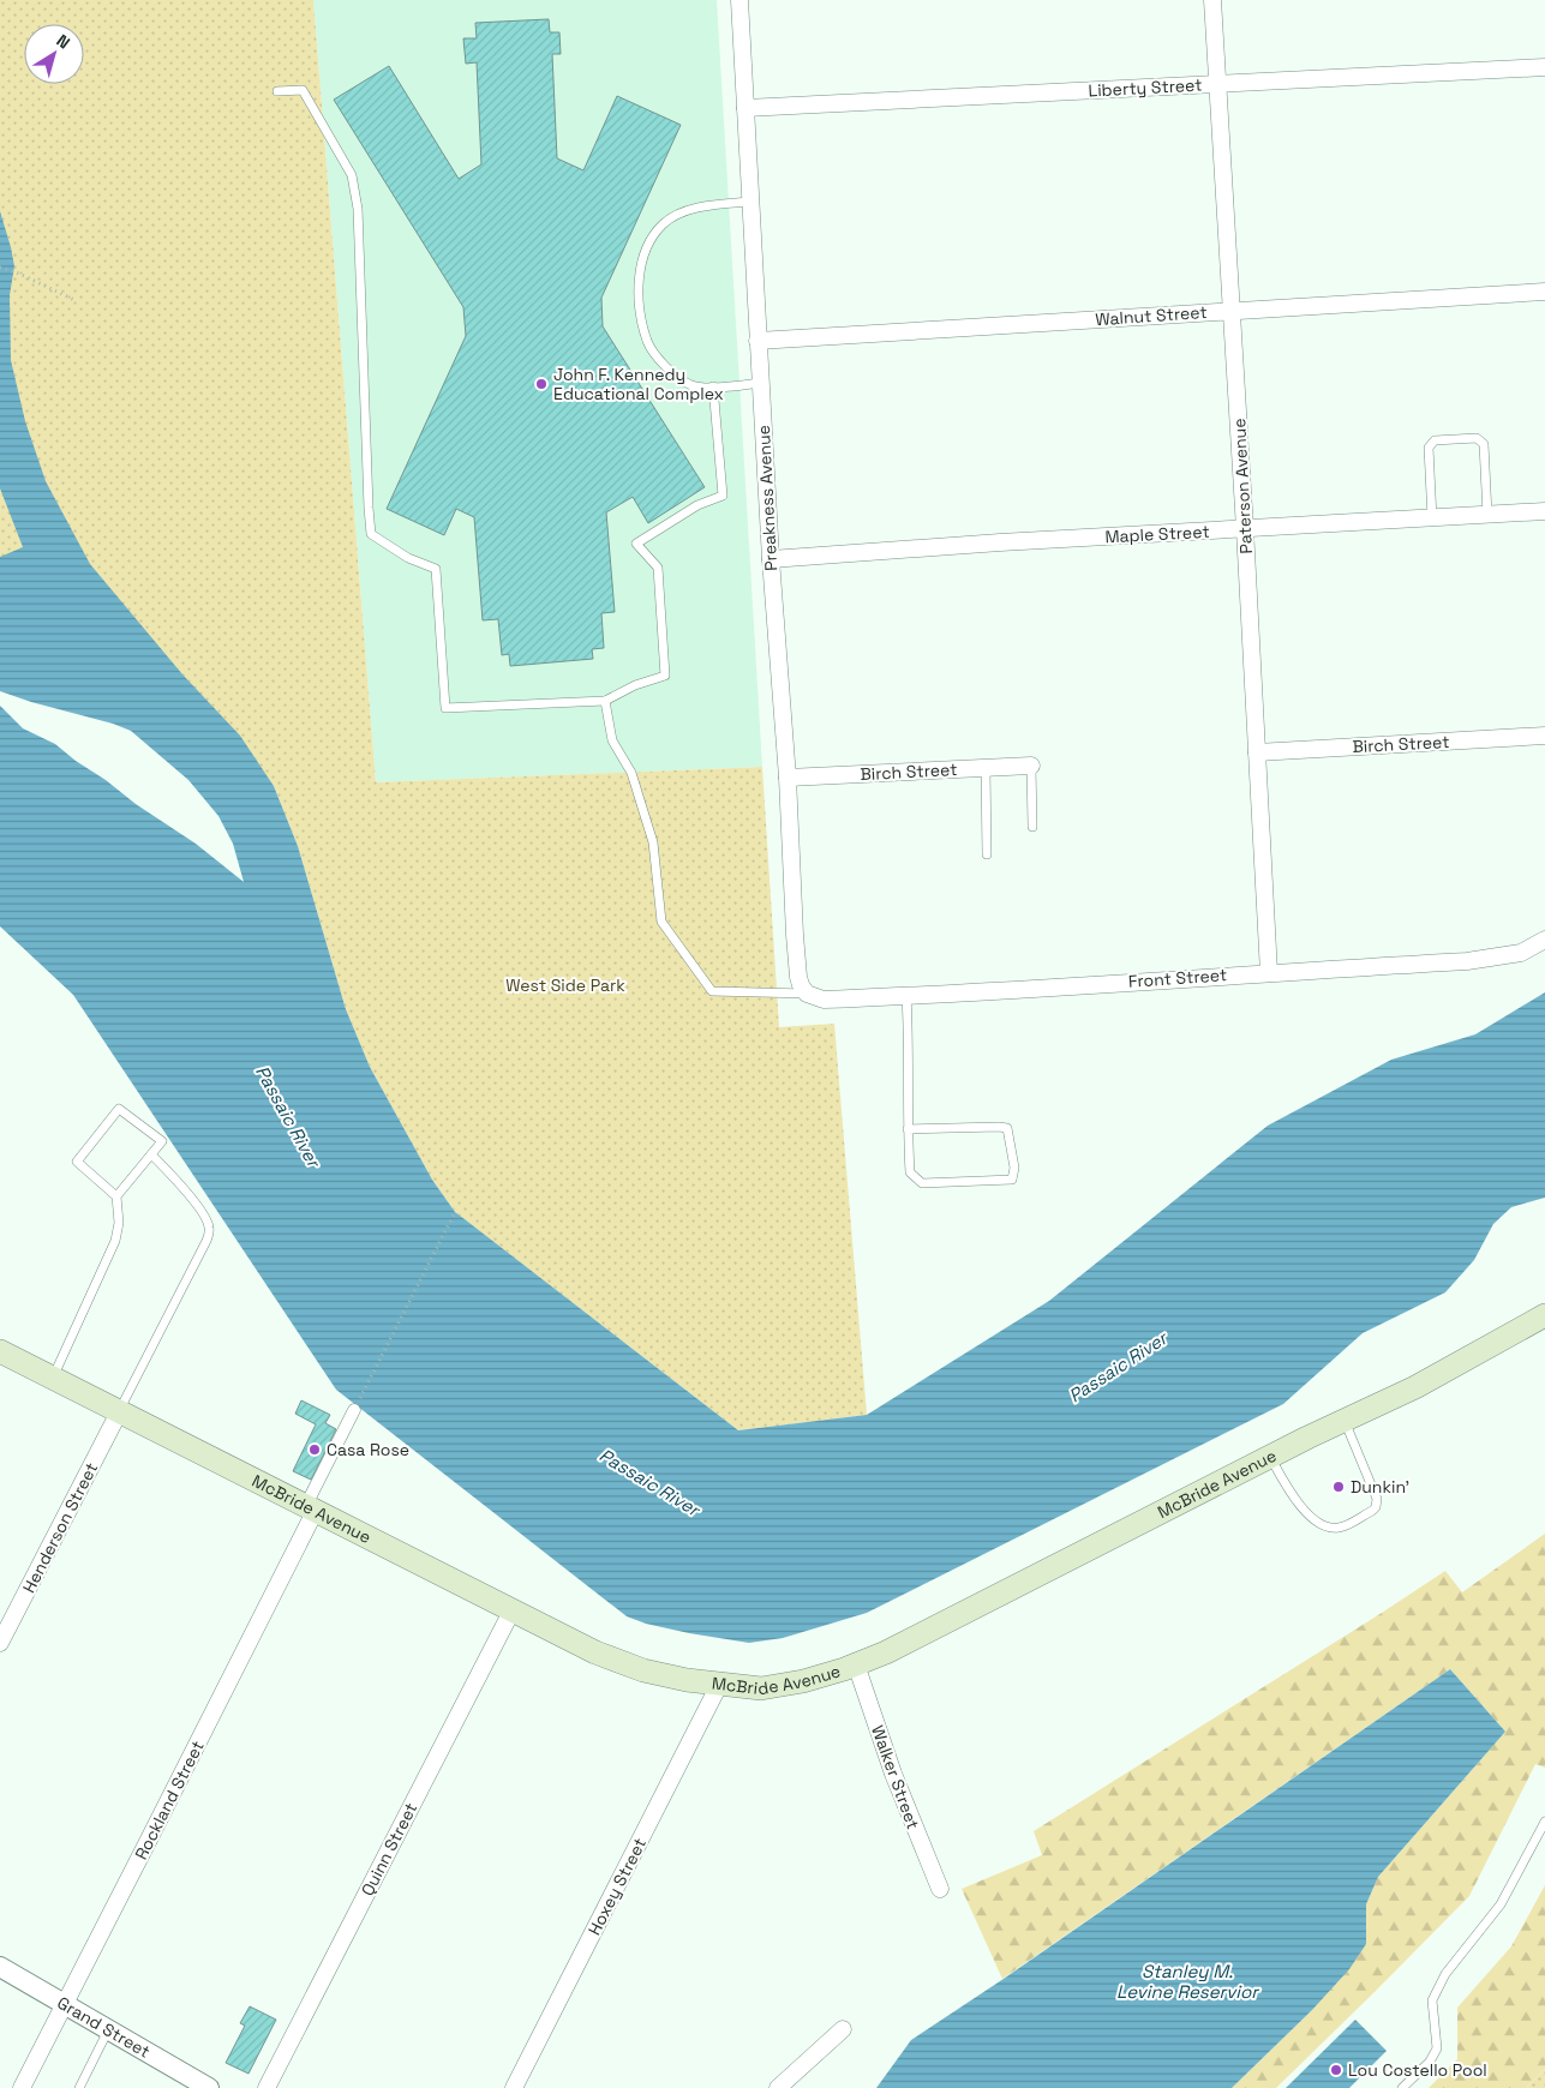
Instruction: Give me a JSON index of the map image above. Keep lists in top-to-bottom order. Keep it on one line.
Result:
{"streets":{"main road":["McBride Avenue"],"street":["Liberty Street","Walnut Street","Paterson Avenue","Preakness Avenue","Maple Street","Birch Street","Front Street","Henderson Street","Walker Street","Rockland Street","Quinn Street","Hoxey Street","Grand Street"]},"crossings":[["Liberty Street","Paterson Avenue"],["Liberty Street","Preakness Avenue"],["Walnut Street","Paterson Avenue"],["Walnut Street","Preakness Avenue"],["Paterson Avenue","Maple Street"],["Paterson Avenue","Birch Street"],["Paterson Avenue","Front Street"],["Preakness Avenue","Maple Street"],["Preakness Avenue","Birch Street"],["Preakness Avenue","Front Street"],["McBride Avenue","Henderson Street"],["McBride Avenue","Walker Street"],["McBride Avenue","Rockland Street"],["McBride Avenue","Quinn Street"],["McBride Avenue","Hoxey Street"],["Rockland Street","Grand Street"]],"water":["Passaic River","Stanley M. Levine Reservior"],"parks":["West Side Park"],"places":["John F. Kennedy Educational Complex","Casa Rose","Dunkin'","Lou Costello Pool"],"north":"top right"}
